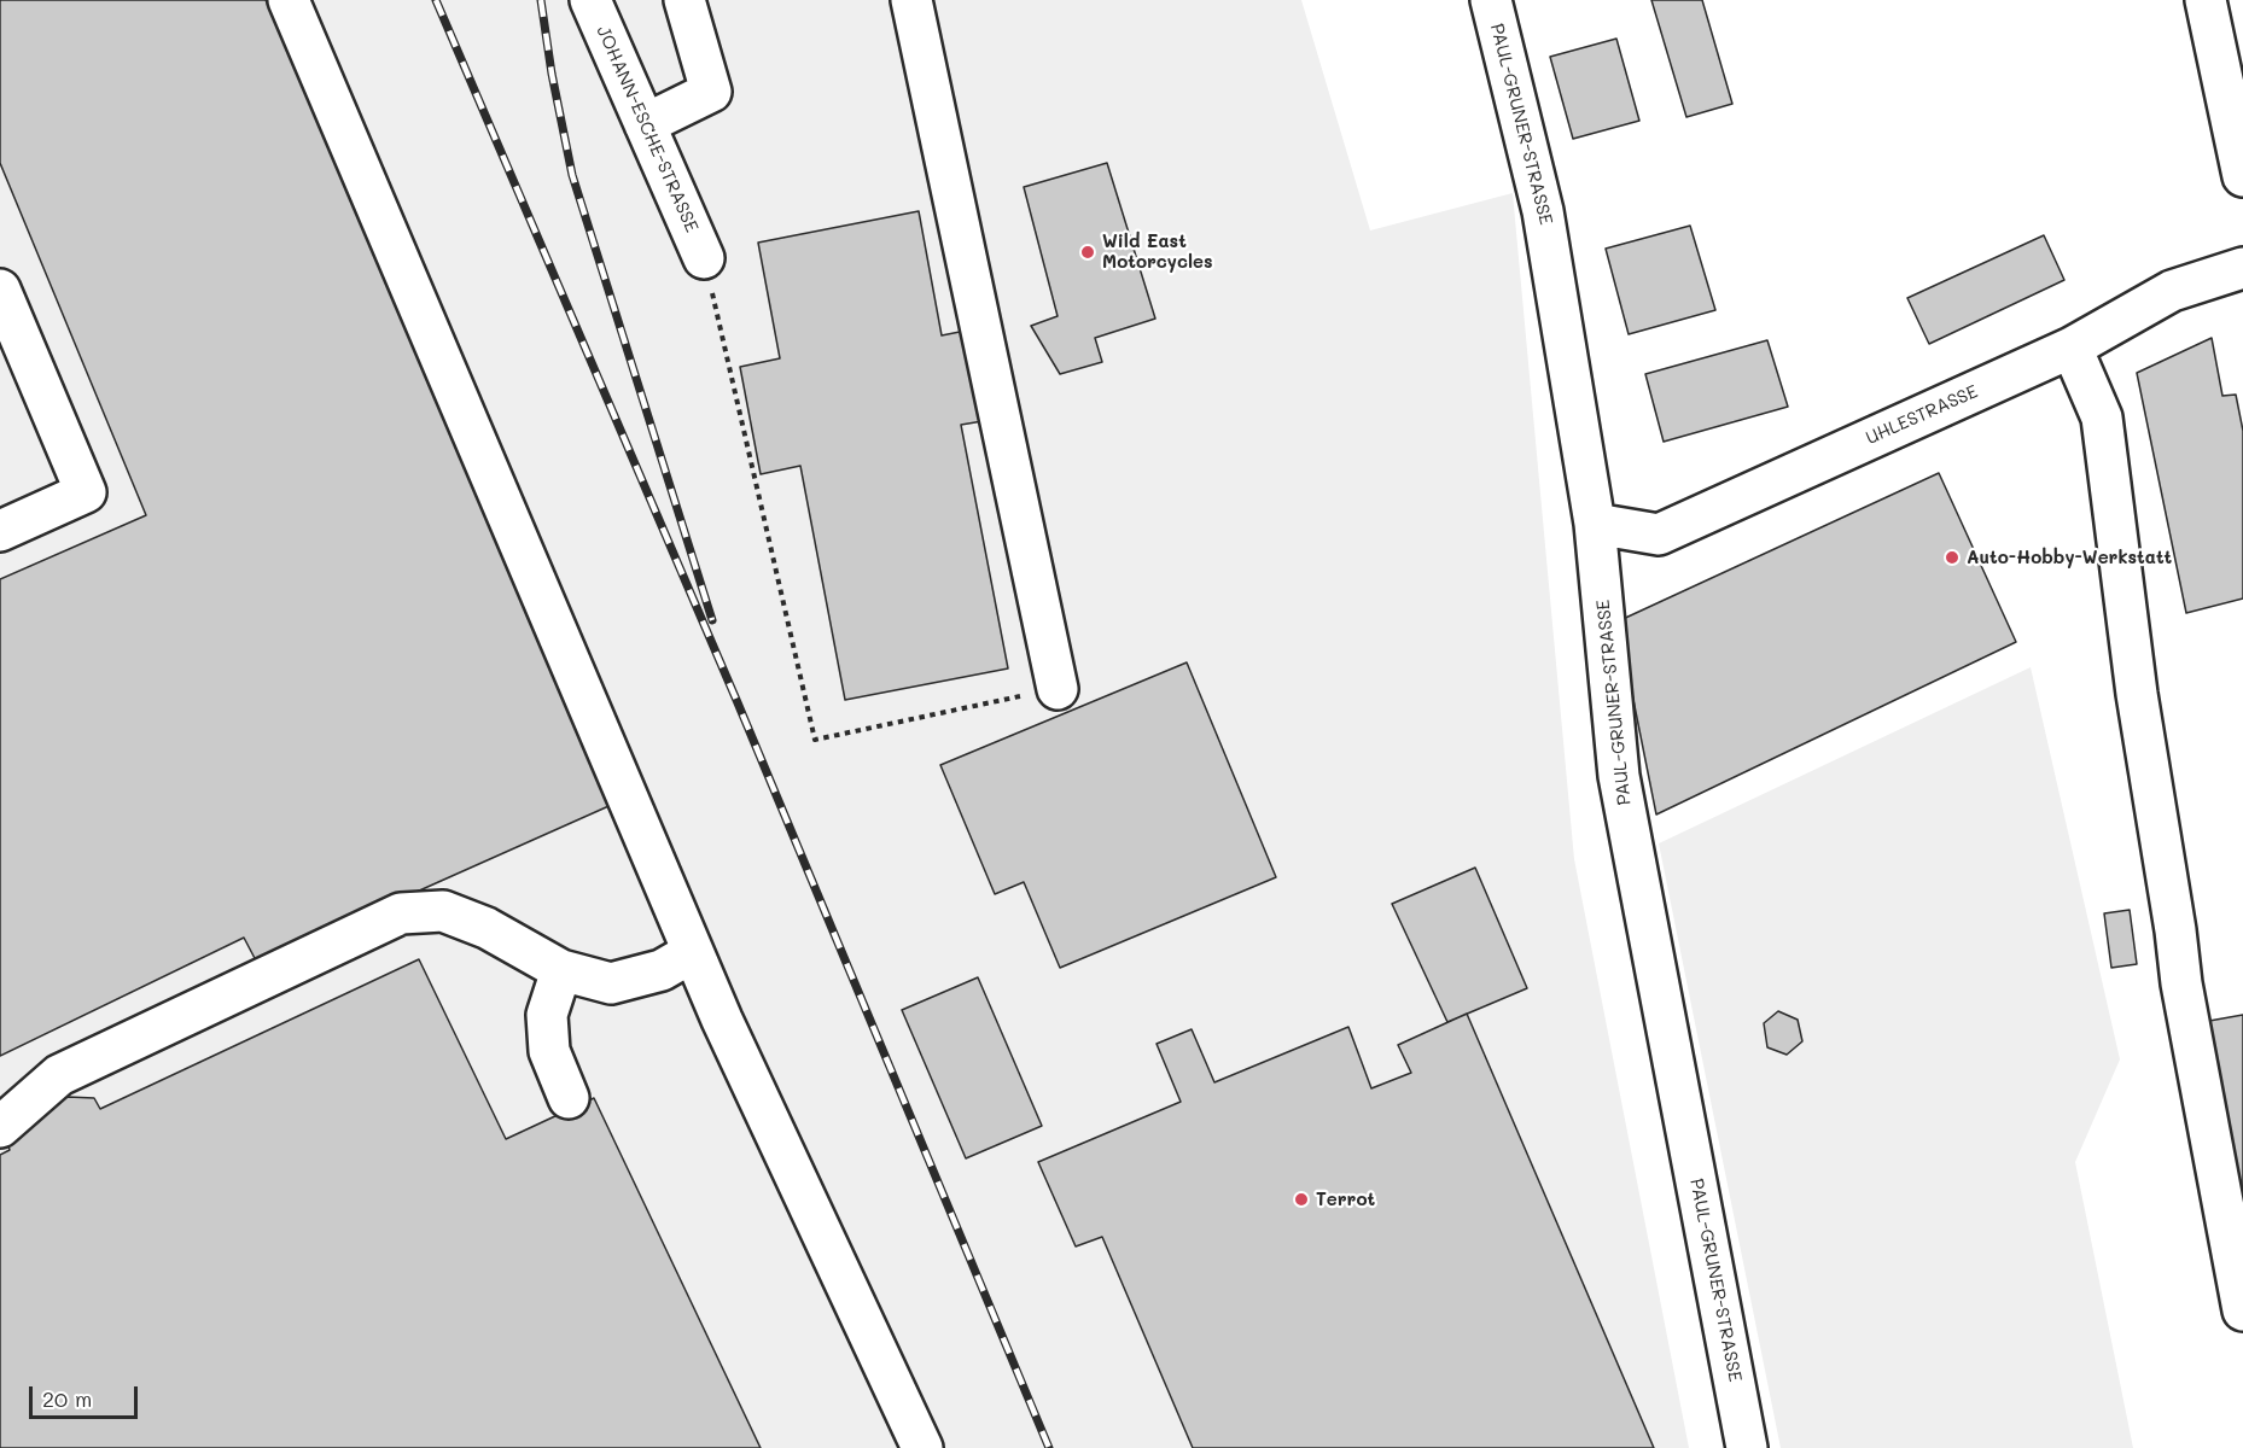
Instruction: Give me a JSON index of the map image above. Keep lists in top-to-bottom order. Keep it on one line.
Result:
{"streets":{"street":["PAUL-GRUNER-STRASSE","JOHANN-ESCHE-STRASSE","UHLESTRASSE"]},"crossings":[["PAUL-GRUNER-STRASSE","UHLESTRASSE"]],"places":["Wild East Motorcycles","Auto-Hobby-Werkstatt","Terrot"],"scale_bar":"20 m"}
